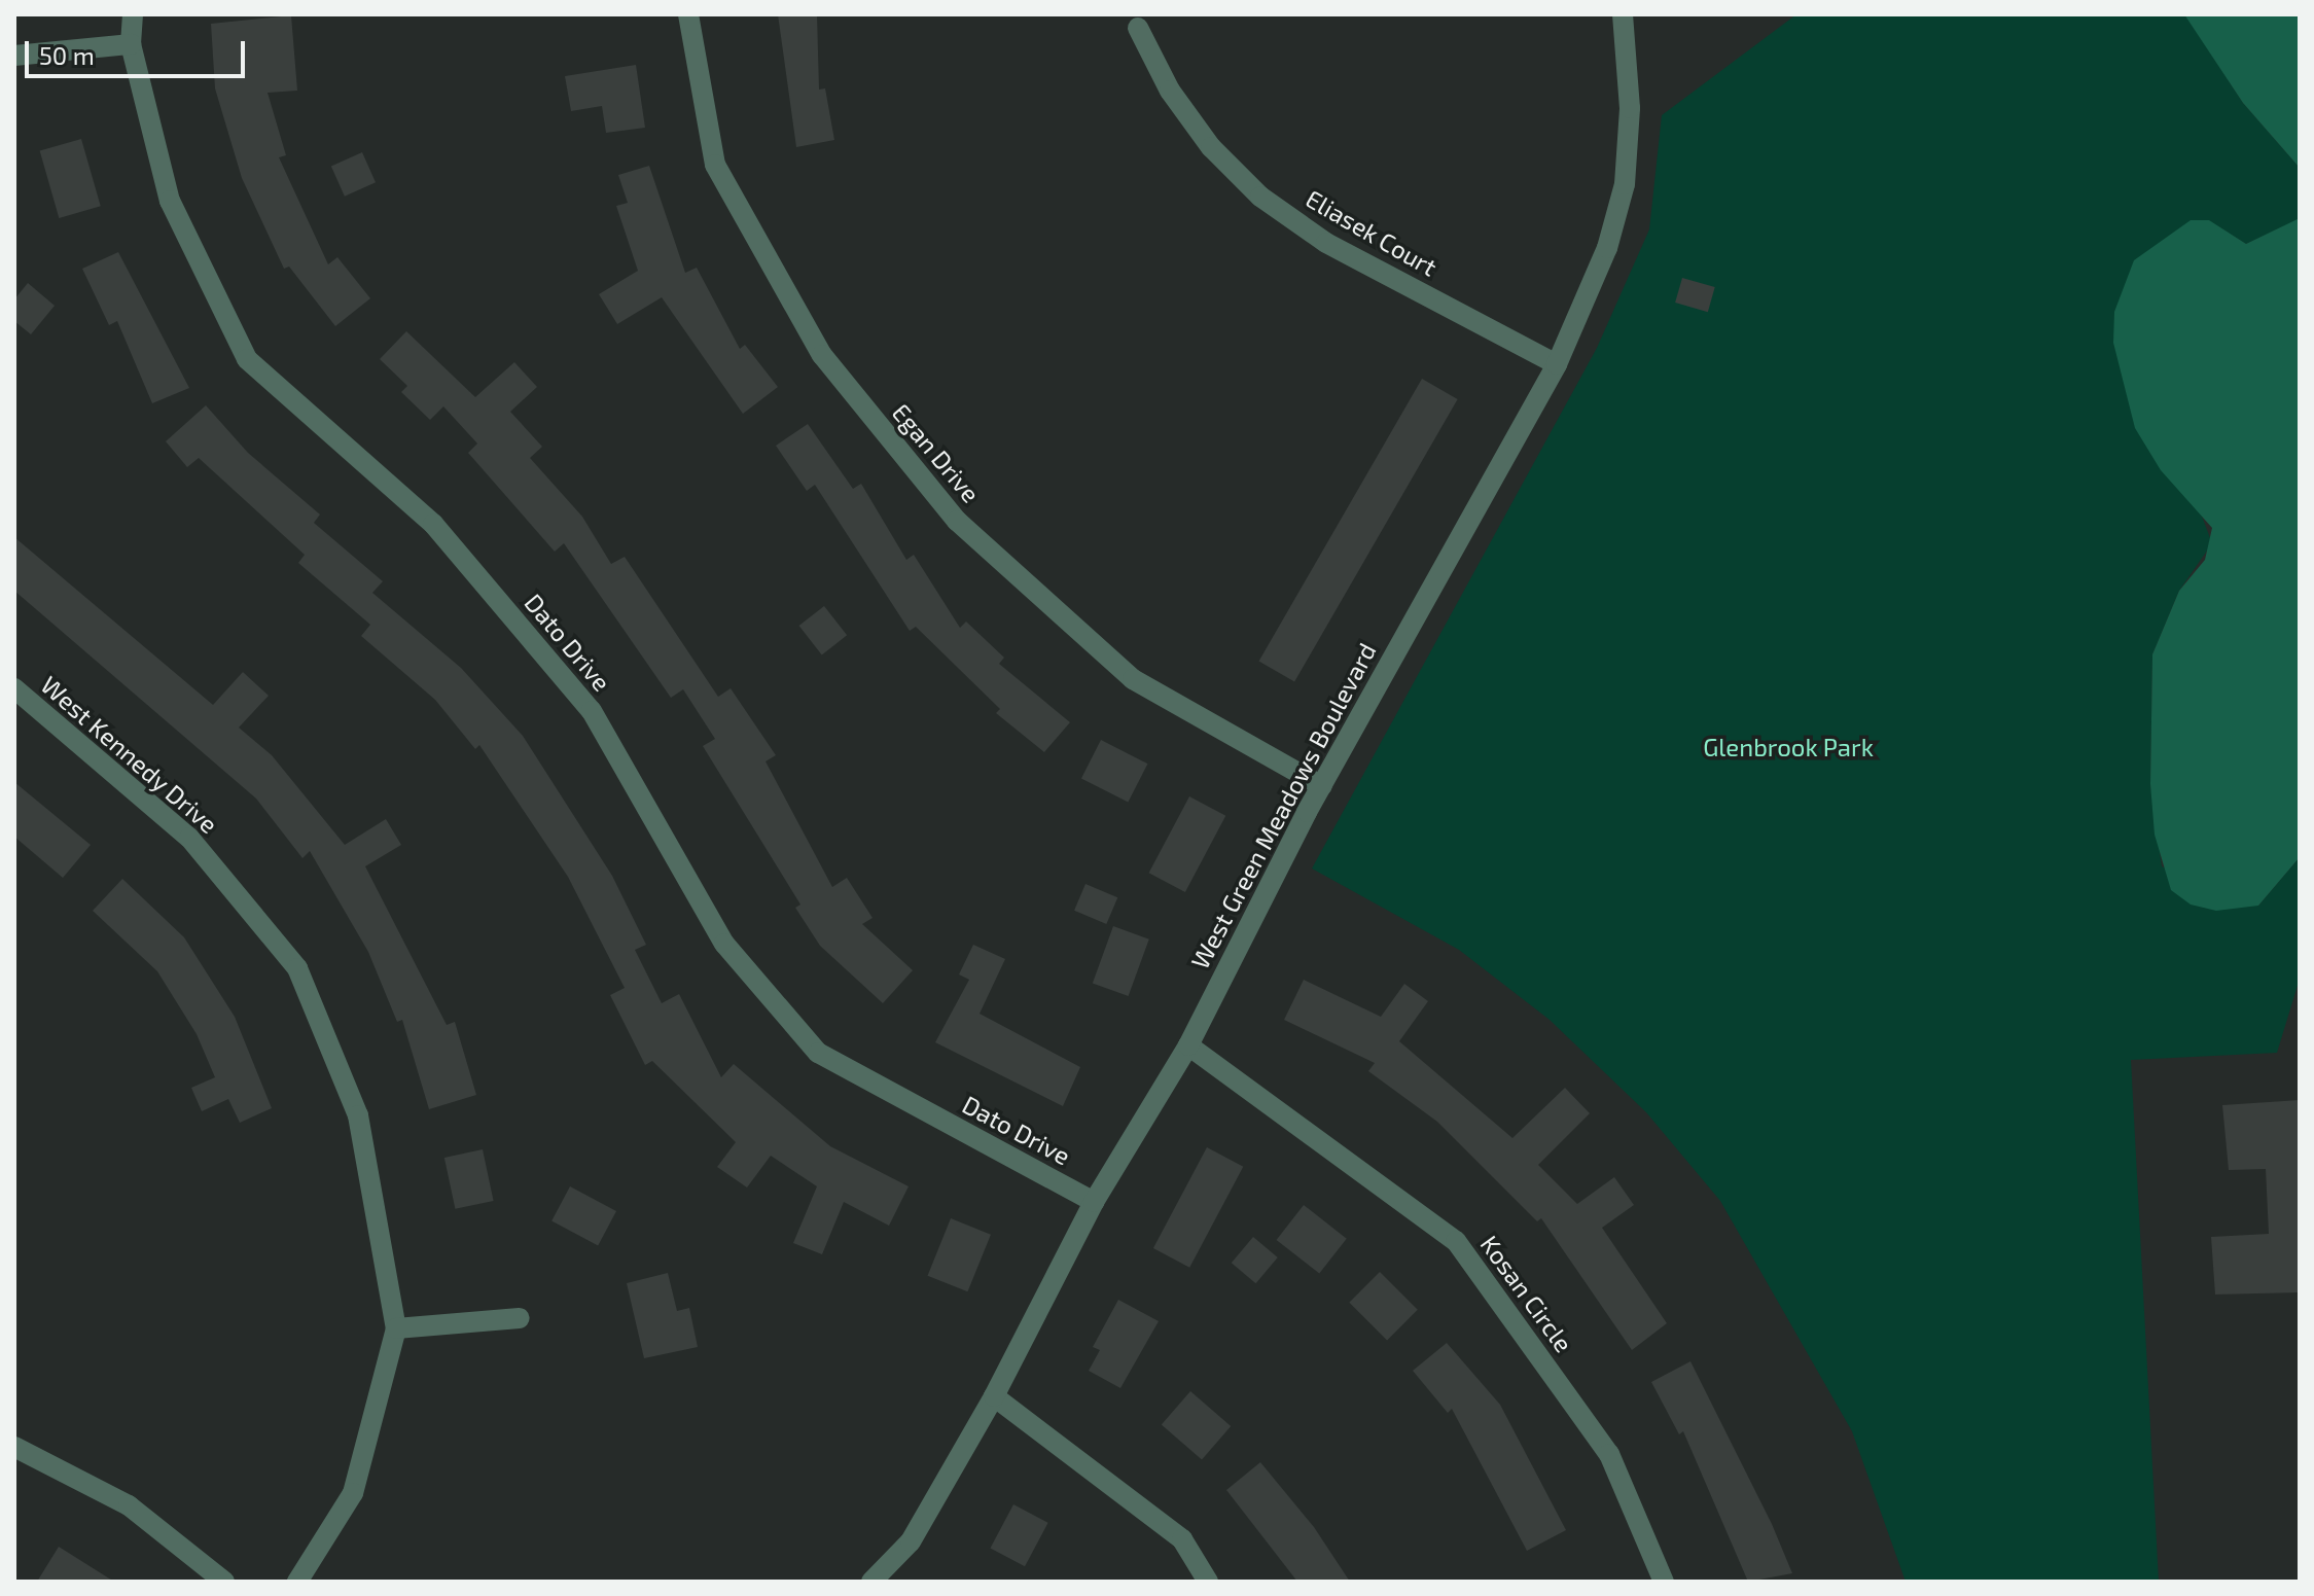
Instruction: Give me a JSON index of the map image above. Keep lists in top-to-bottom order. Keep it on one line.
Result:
{"streets":{"street":["Eliasek Court","Egan Drive","Dato Drive","West Kennedy Drive","West Green Meadows Boulevard","Kosan Circle"]},"crossings":[["Eliasek Court","West Green Meadows Boulevard"],["Egan Drive","West Green Meadows Boulevard"],["Dato Drive","West Green Meadows Boulevard"],["West Green Meadows Boulevard","Kosan Circle"]],"parks":["Glenbrook Park"],"scale_bar":"50 m"}
